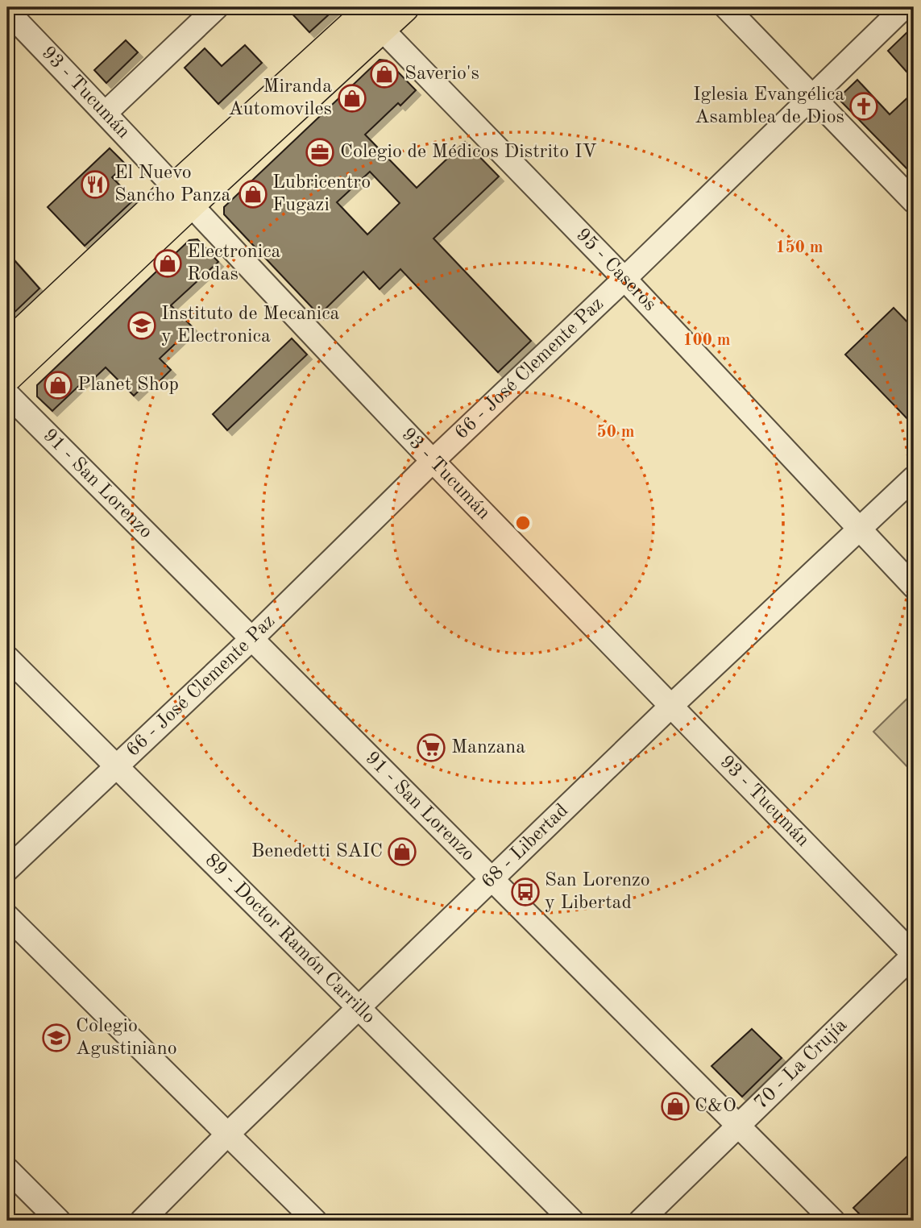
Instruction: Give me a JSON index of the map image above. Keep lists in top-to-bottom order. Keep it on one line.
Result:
{"streets":{"street":["93 - Tucumán","95 - Caseros","66 - José Clemente Paz","91 - San Lorenzo","68 - Libertad","89 - Doctor Ramón Carrillo","70 - La Crujía"]},"crossings":[["93 - Tucumán","66 - José Clemente Paz"],["93 - Tucumán","68 - Libertad"],["93 - Tucumán","70 - La Crujía"],["95 - Caseros","66 - José Clemente Paz"],["95 - Caseros","68 - Libertad"],["66 - José Clemente Paz","91 - San Lorenzo"],["66 - José Clemente Paz","89 - Doctor Ramón Carrillo"],["91 - San Lorenzo","68 - Libertad"],["91 - San Lorenzo","70 - La Crujía"],["68 - Libertad","89 - Doctor Ramón Carrillo"]],"places":{"shop":["Saverio's","Miranda Automoviles","Lubricentro Fugazi","Electronica Rodas","Planet Shop","Benedetti SAIC","C&O"],"church":["Iglesia Evangélica Asamblea de Dios"],"office":["Colegio de Médicos Distrito IV"],"restaurant":["El Nuevo Sancho Panza"],"school or university":["Instituto de Mecanica y Electronica","Colegio Agustiniano"],"supermarket":["Manzana"],"bus stop":["San Lorenzo y Libertad"]},"rings":["150 m","100 m","50 m"]}
